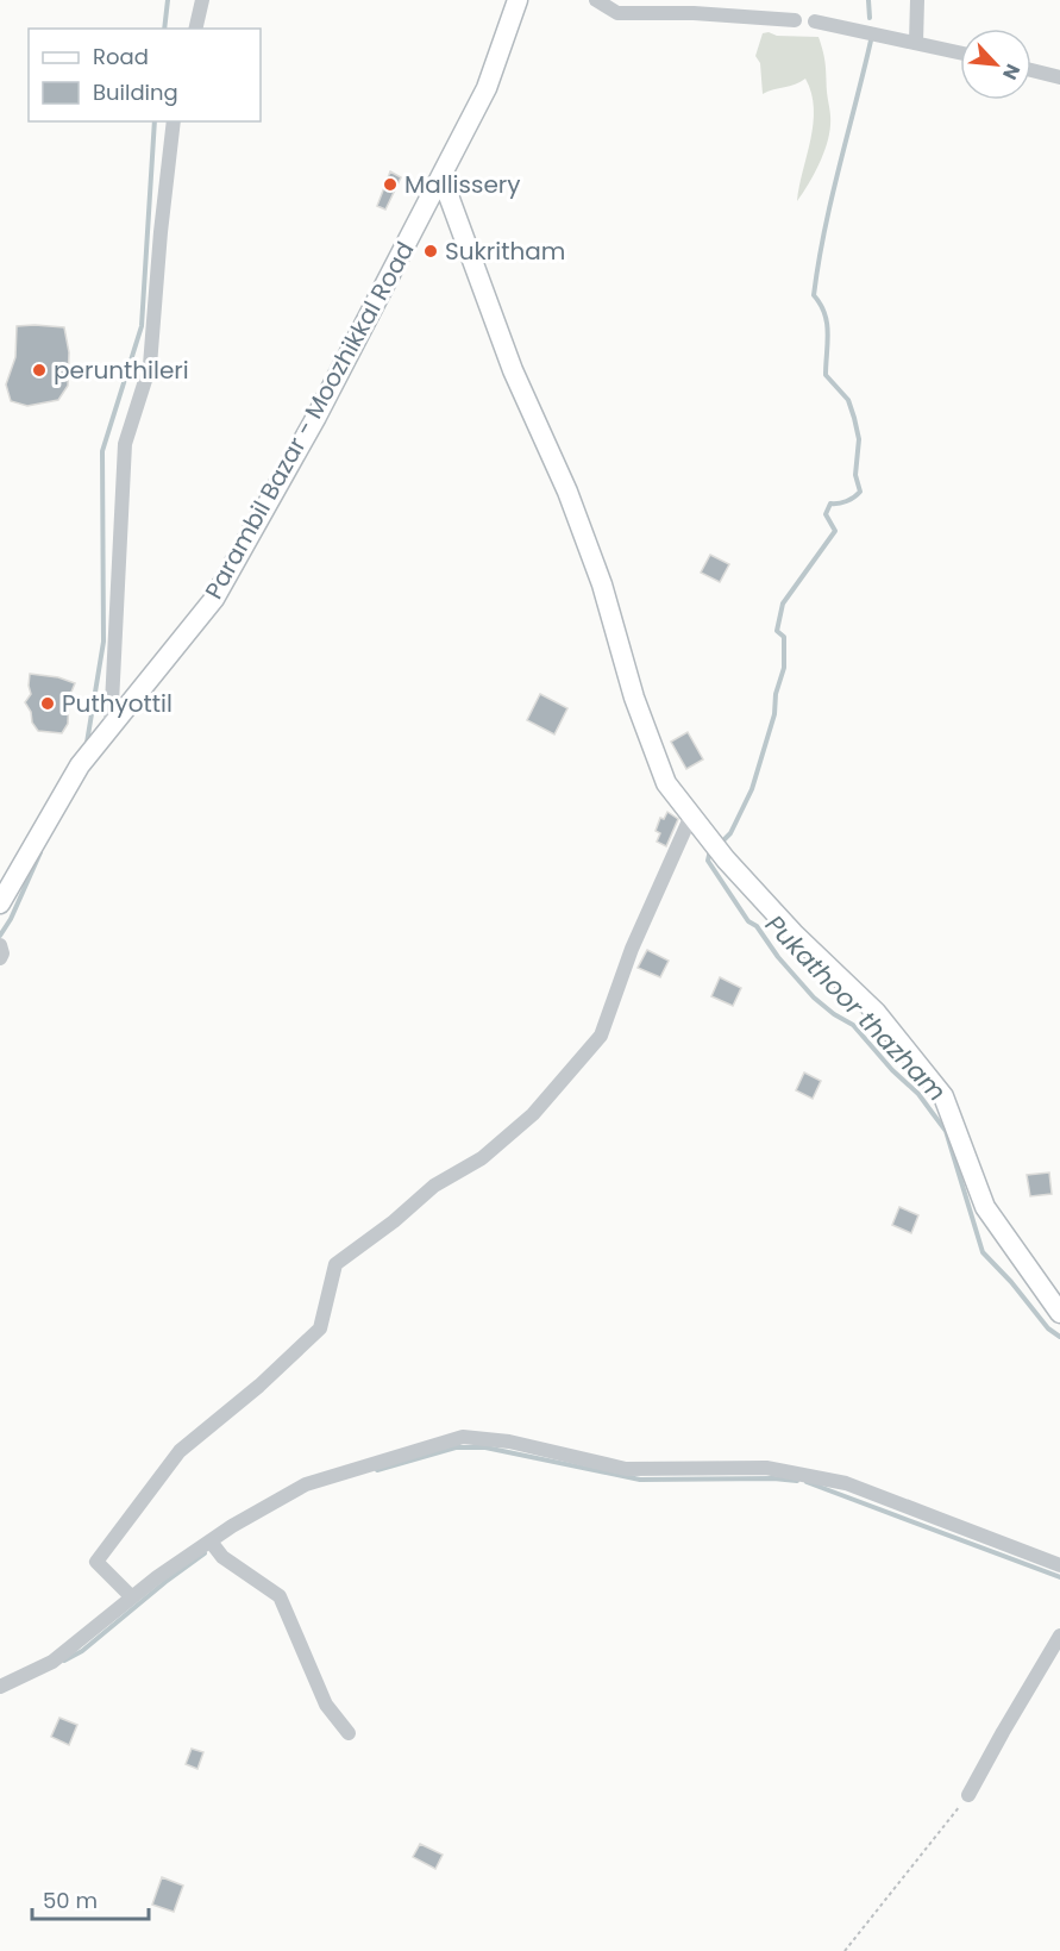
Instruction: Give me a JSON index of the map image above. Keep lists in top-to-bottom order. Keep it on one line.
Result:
{"streets":{"main road":["Parambil Bazar - Moozhikkal Road"]},"water":["Pukathoor thazham"],"places":["Mallissery","Sukritham","perunthileri","Puthyottil"],"legend":["Road","Building"],"scale_bar":"50 m","north":"bottom right"}
